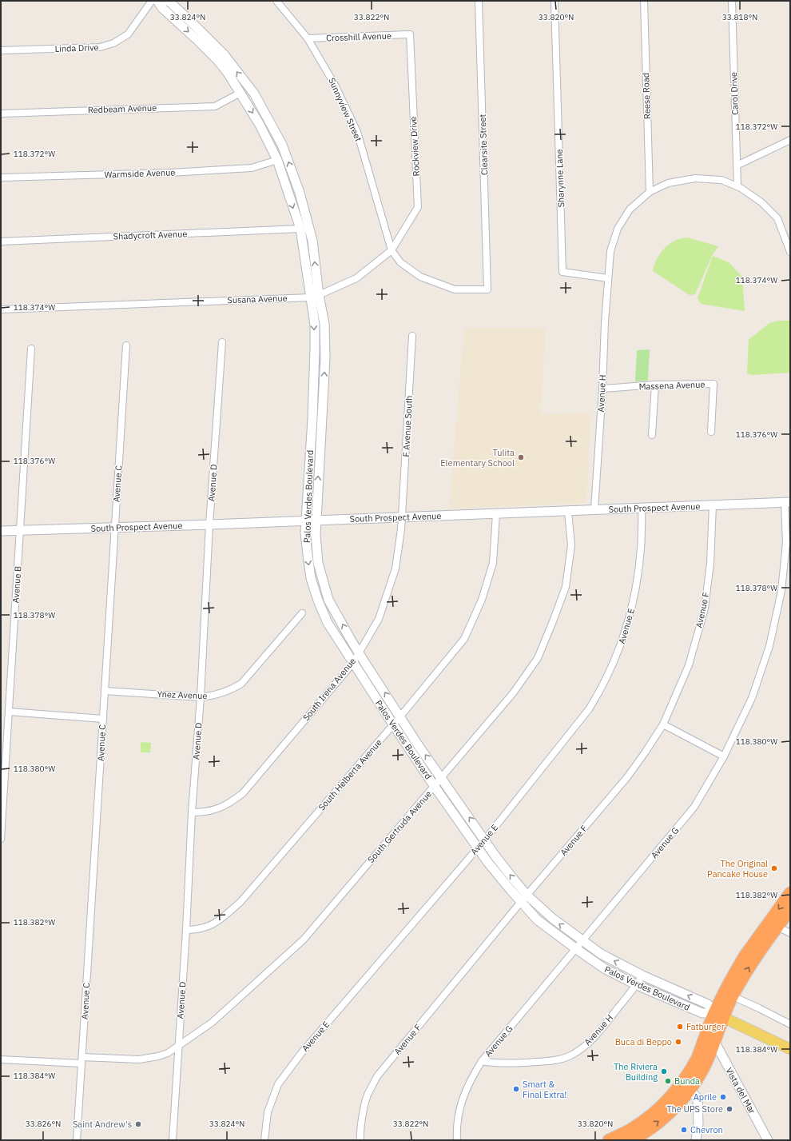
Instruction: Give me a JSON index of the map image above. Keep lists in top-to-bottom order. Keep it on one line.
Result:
{"streets":{"main road":["Palos Verdes Boulevard","South Prospect Avenue","Vista del Mar"],"street":["Crosshill Avenue","Linda Drive","Carol Drive","Reese Road","Redbeam Avenue","Sunnyview Street","Clearsite Street","Rockview Drive","Warmside Avenue","Sharynne Lane","Shadycroft Avenue","Susana Avenue","Massena Avenue","Avenue H","F Avenue South","Avenue D","Avenue C","Avenue B","Avenue F","Avenue E","South Irena Avenue","Ynez Avenue","South Helberta Avenue","South Gertruda Avenue","Avenue G"]},"crossings":[["Crosshill Avenue","Sunnyview Street"],["Crosshill Avenue","Rockview Drive"],["Carol Drive","Avenue H"],["Reese Road","Avenue H"],["Redbeam Avenue","Palos Verdes Boulevard"],["Sunnyview Street","Clearsite Street"],["Sunnyview Street","Rockview Drive"],["Sunnyview Street","Susana Avenue"],["Clearsite Street","Rockview Drive"],["Clearsite Street","Susana Avenue"],["Rockview Drive","Susana Avenue"],["Warmside Avenue","Palos Verdes Boulevard"],["Sharynne Lane","Avenue H"],["Shadycroft Avenue","Palos Verdes Boulevard"],["Susana Avenue","Palos Verdes Boulevard"],["Massena Avenue","Avenue H"],["Avenue H","Palos Verdes Boulevard"],["Avenue H","South Prospect Avenue"],["Avenue H","Avenue G"],["F Avenue South","South Prospect Avenue"],["F Avenue South","South Irena Avenue"],["Avenue D","South Prospect Avenue"],["Avenue D","South Irena Avenue"],["Avenue D","Ynez Avenue"],["Avenue D","South Helberta Avenue"],["Avenue D","South Gertruda Avenue"],["Avenue C","South Prospect Avenue"],["Avenue C","Ynez Avenue"],["Avenue C","South Gertruda Avenue"],["Palos Verdes Boulevard","South Prospect Avenue"],["Palos Verdes Boulevard","Avenue F"],["Palos Verdes Boulevard","Avenue E"],["Palos Verdes Boulevard","South Irena Avenue"],["Palos Verdes Boulevard","South Helberta Avenue"],["Palos Verdes Boulevard","South Gertruda Avenue"],["Palos Verdes Boulevard","Avenue G"],["South Prospect Avenue","Avenue B"],["South Prospect Avenue","Avenue F"],["South Prospect Avenue","Avenue E"],["South Prospect Avenue","South Irena Avenue"],["South Prospect Avenue","South Helberta Avenue"],["South Prospect Avenue","South Gertruda Avenue"],["South Prospect Avenue","Avenue G"]],"places":["Tulita Elementary School","The Original Pancake House","Fatburger","Buca di Beppo","The Riviera Building","Bunda","Smart & Final Extra!","Aprile","The UPS Store","Saint Andrew's","Chevron"],"coordinates":["33.824°N","33.822°N","33.820°N","33.818°N","118.372°W","118.374°W","118.376°W","118.378°W","118.380°W","118.382°W","118.384°W","33.826°N"]}
